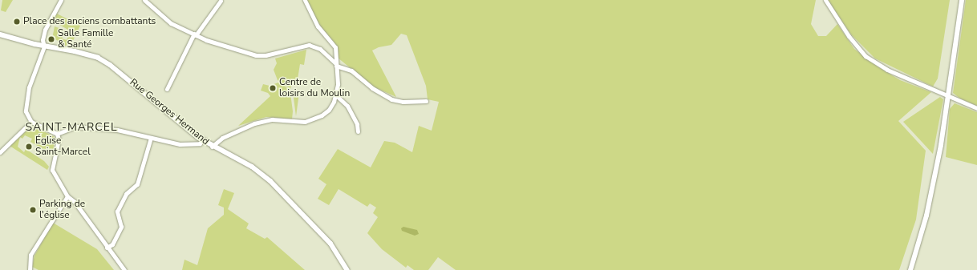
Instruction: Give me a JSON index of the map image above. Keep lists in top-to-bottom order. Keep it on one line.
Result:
{"streets":{"street":["Rue Georges Hermand"]},"districts":["SAINT-MARCEL"],"places":["Place des anciens combattants","Salle Famille & Santé","Centre de loisirs du Moulin","Église Saint-Marcel","Parking de l'église"]}
